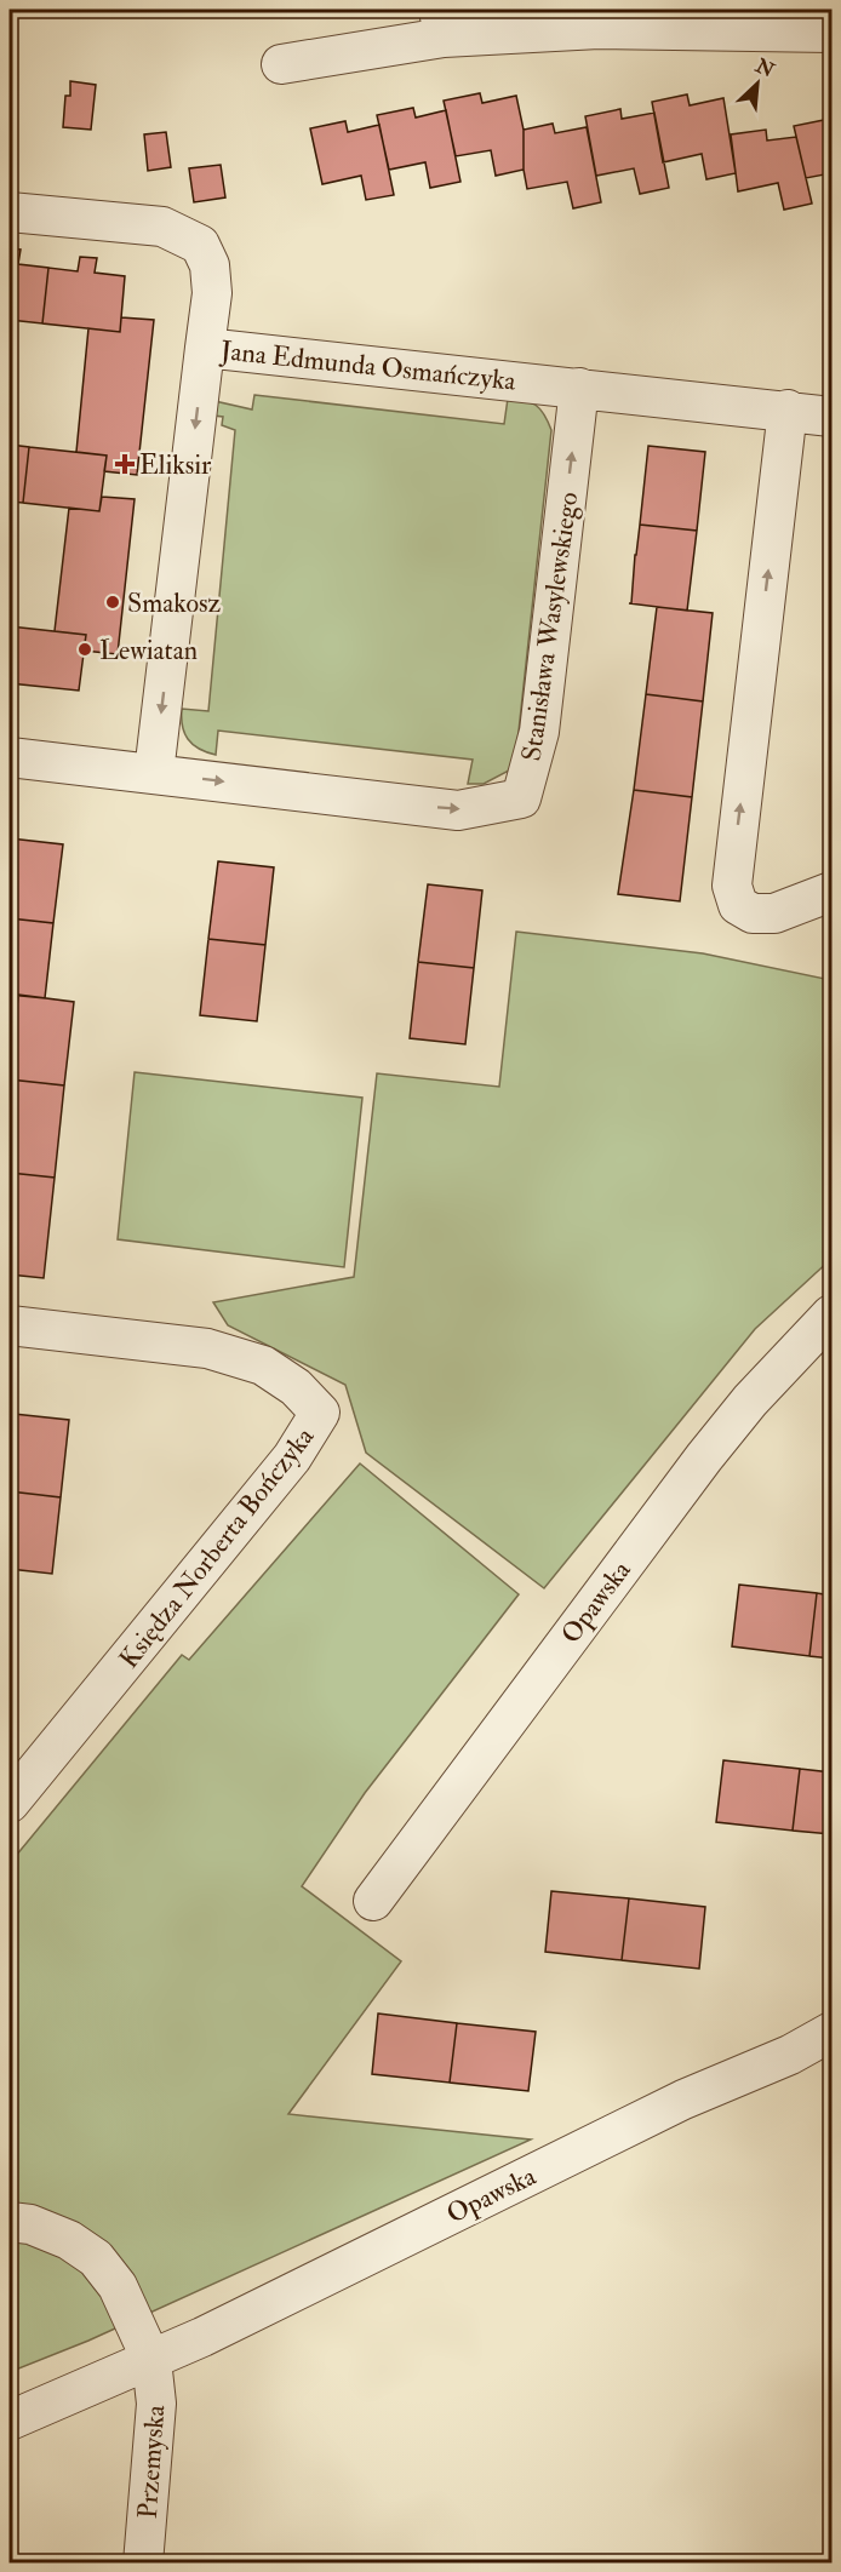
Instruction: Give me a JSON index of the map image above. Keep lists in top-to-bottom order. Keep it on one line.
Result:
{"streets":{"street":["Jana Edmunda Osmańczyka","Stanisława Wasylewskiego","Księdza Norberta Bończyka","Opawska","Przemyska"]},"crossings":[["Jana Edmunda Osmańczyka","Stanisława Wasylewskiego"],["Opawska","Przemyska"]],"places":{"health":["Eliksir"],"other":["Smakosz","Lewiatan"]},"north":"top right"}
